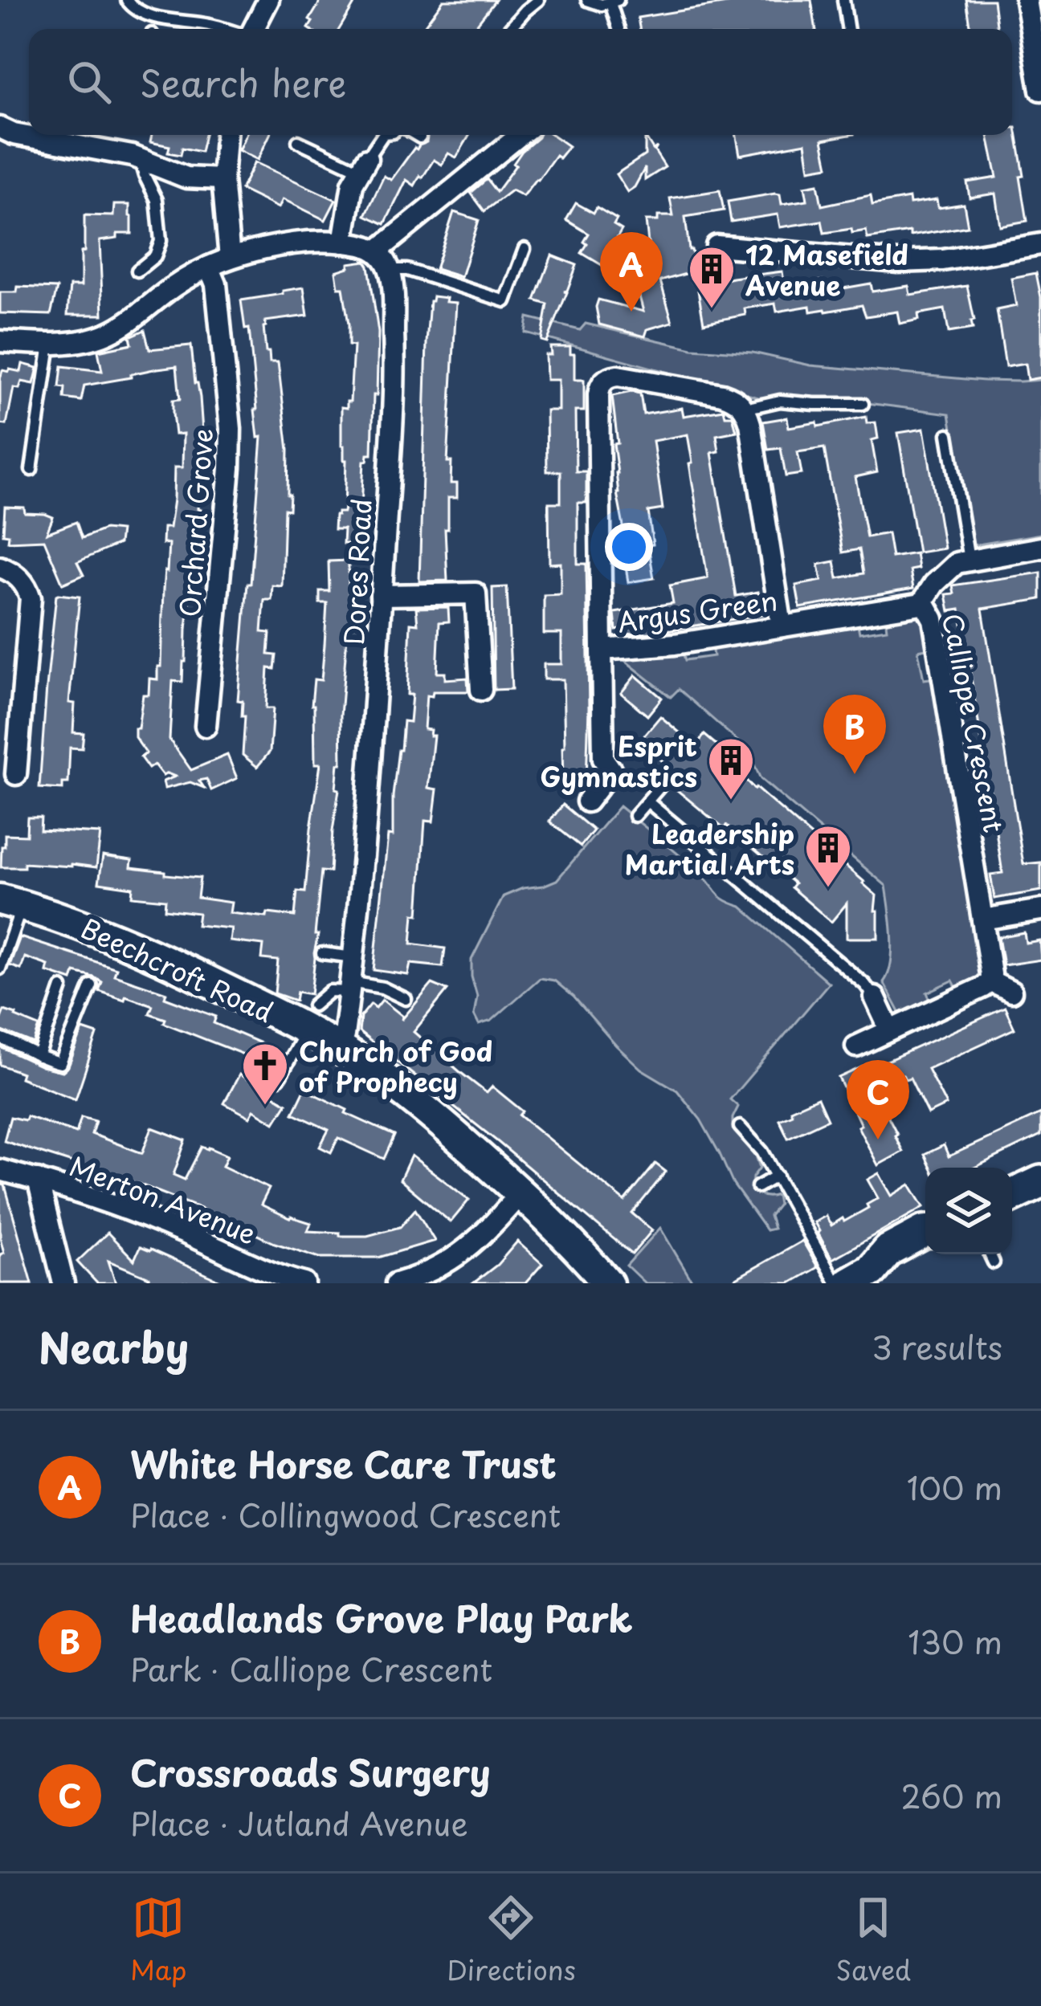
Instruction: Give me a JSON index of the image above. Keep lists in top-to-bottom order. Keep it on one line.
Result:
{"streets":{"main road":["Beechcroft Road"],"street":["Orchard Grove","Dores Road","Argus Green","Calliope Crescent","Merton Avenue"]},"crossings":[["Dores Road","Beechcroft Road"],["Argus Green","Calliope Crescent"]],"places":{"building":["12 Masefield Avenue","Esprit Gymnastics","Leadership Martial Arts"],"church":["Church of God of Prophecy"]},"page":{"search":"Search here","pins":["A","B","C"],"heading":["Nearby","3 results"],"list":[{"mark":"A","name":"White Horse Care Trust","note":"Place · Collingwood Crescent","value":"100 m"},{"mark":"B","name":"Headlands Grove Play Park","note":"Park · Calliope Crescent","value":"130 m"},{"mark":"C","name":"Crossroads Surgery","note":"Place · Jutland Avenue","value":"260 m"}],"nav":["Map","Directions","Saved"]}}
